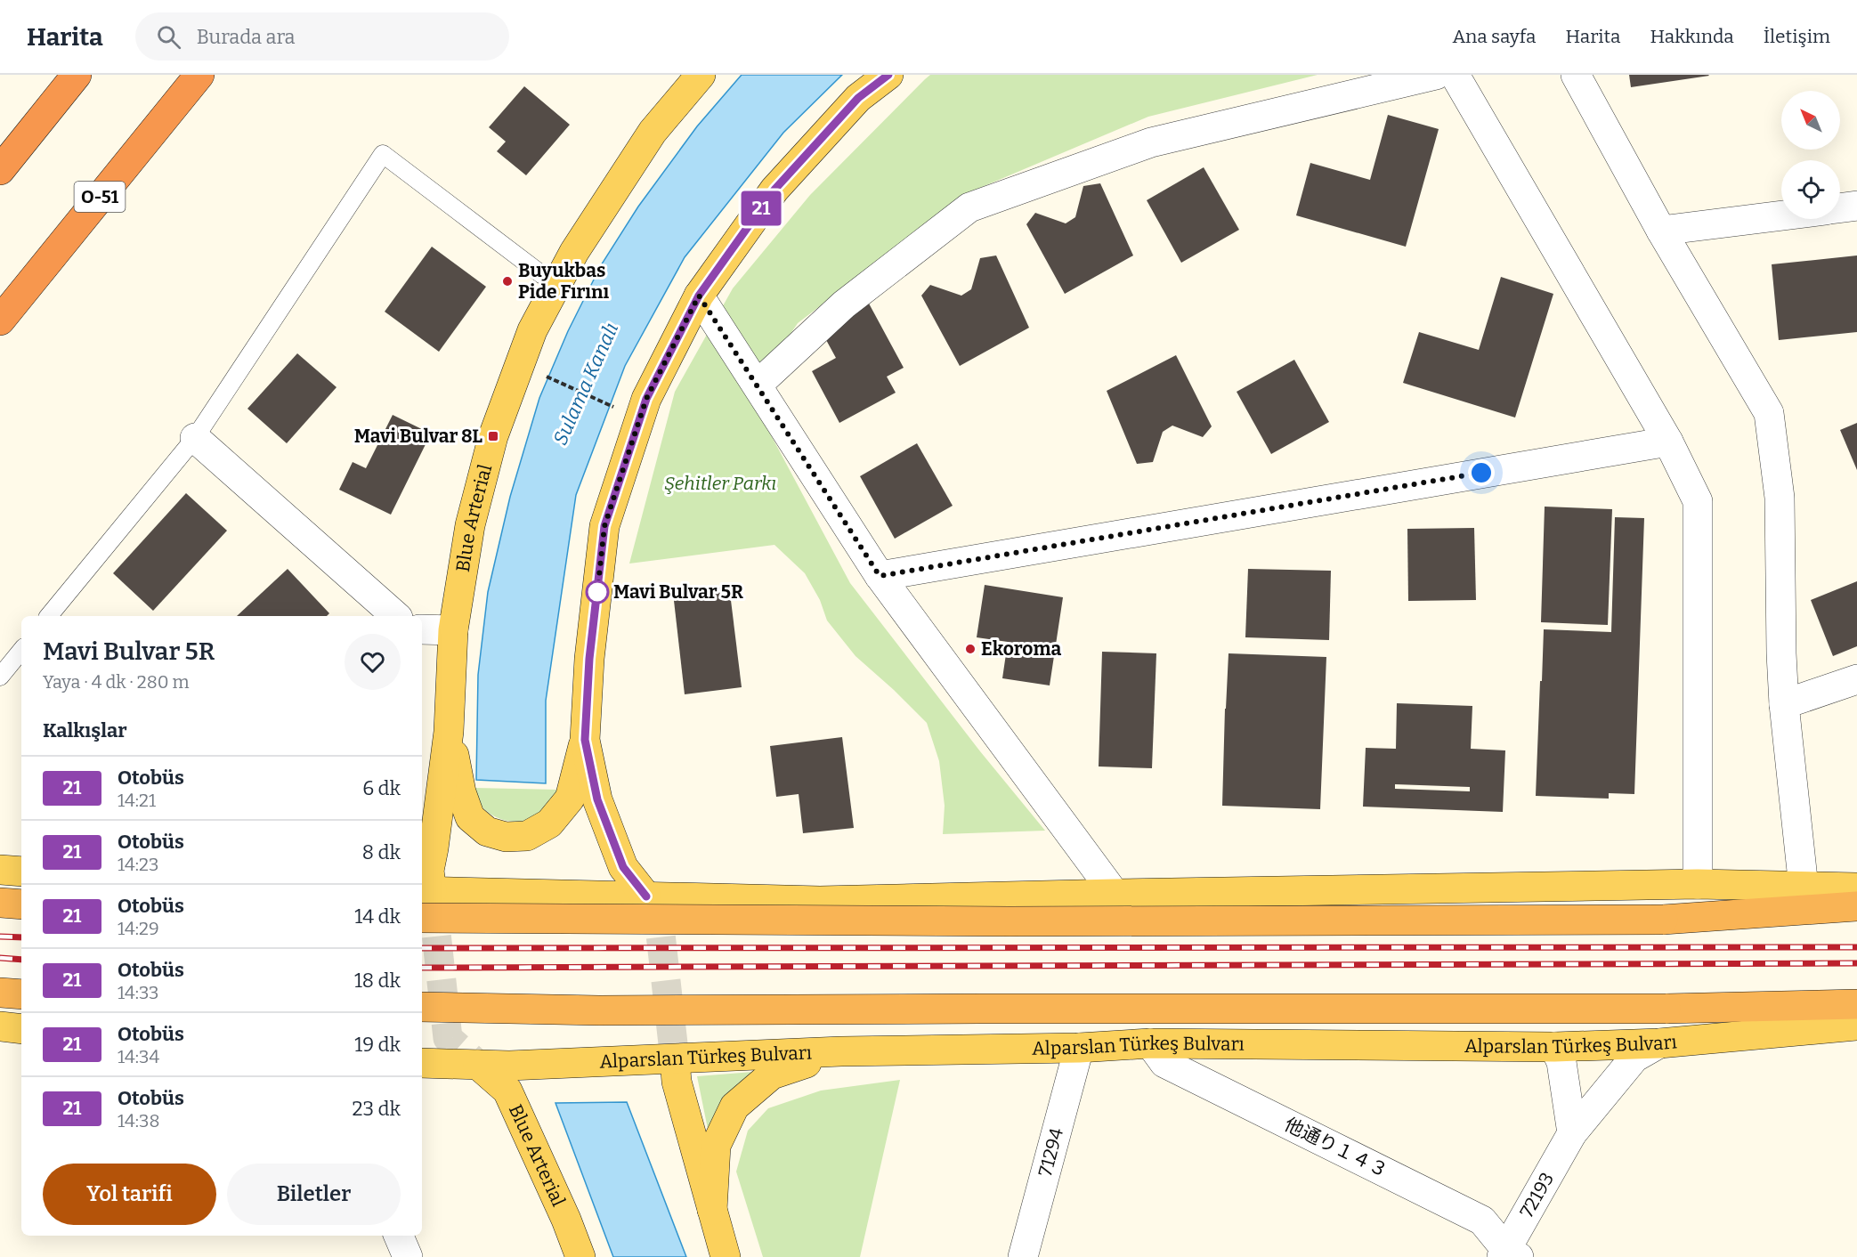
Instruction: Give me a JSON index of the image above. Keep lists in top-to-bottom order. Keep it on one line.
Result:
{"streets":{"highway":["O-51","Alparslan Türkeş Bulvarı"],"main road":["Blue Arterial"],"street":["他通り１４３","71294","72193"]},"crossings":[["Blue Arterial","Alparslan Türkeş Bulvarı"],["Alparslan Türkeş Bulvarı","他通り１４３"],["Alparslan Türkeş Bulvarı","71294"],["Alparslan Türkeş Bulvarı","72193"],["他通り１４３","72193"]],"water":["Sulama Kanalı"],"parks":["Şehitler Parkı"],"places":{"other":["Buyukbas Pide Fırını","Mavi Bulvar 5R","Ekoroma"],"transit":["Mavi Bulvar 8L"]},"lines":["bus line 21"],"north":"top left","page":{"header":"Harita","search":"Burada ara","nav":["Ana sayfa","Harita","Hakkında","İletişim"],"on_map":"21","heading":[["Mavi Bulvar 5R","Yaya · 4 dk · 280 m"],"Kalkışlar"],"list":[{"mark":"21","name":"Otobüs","note":"14:21","value":"6 dk"},{"mark":"21","name":"Otobüs","note":"14:23","value":"8 dk"},{"mark":"21","name":"Otobüs","note":"14:29","value":"14 dk"},{"mark":"21","name":"Otobüs","note":"14:33","value":"18 dk"},{"mark":"21","name":"Otobüs","note":"14:34","value":"19 dk"},{"mark":"21","name":"Otobüs","note":"14:38","value":"23 dk"}],"buttons":["Yol tarifi","Biletler"]}}
